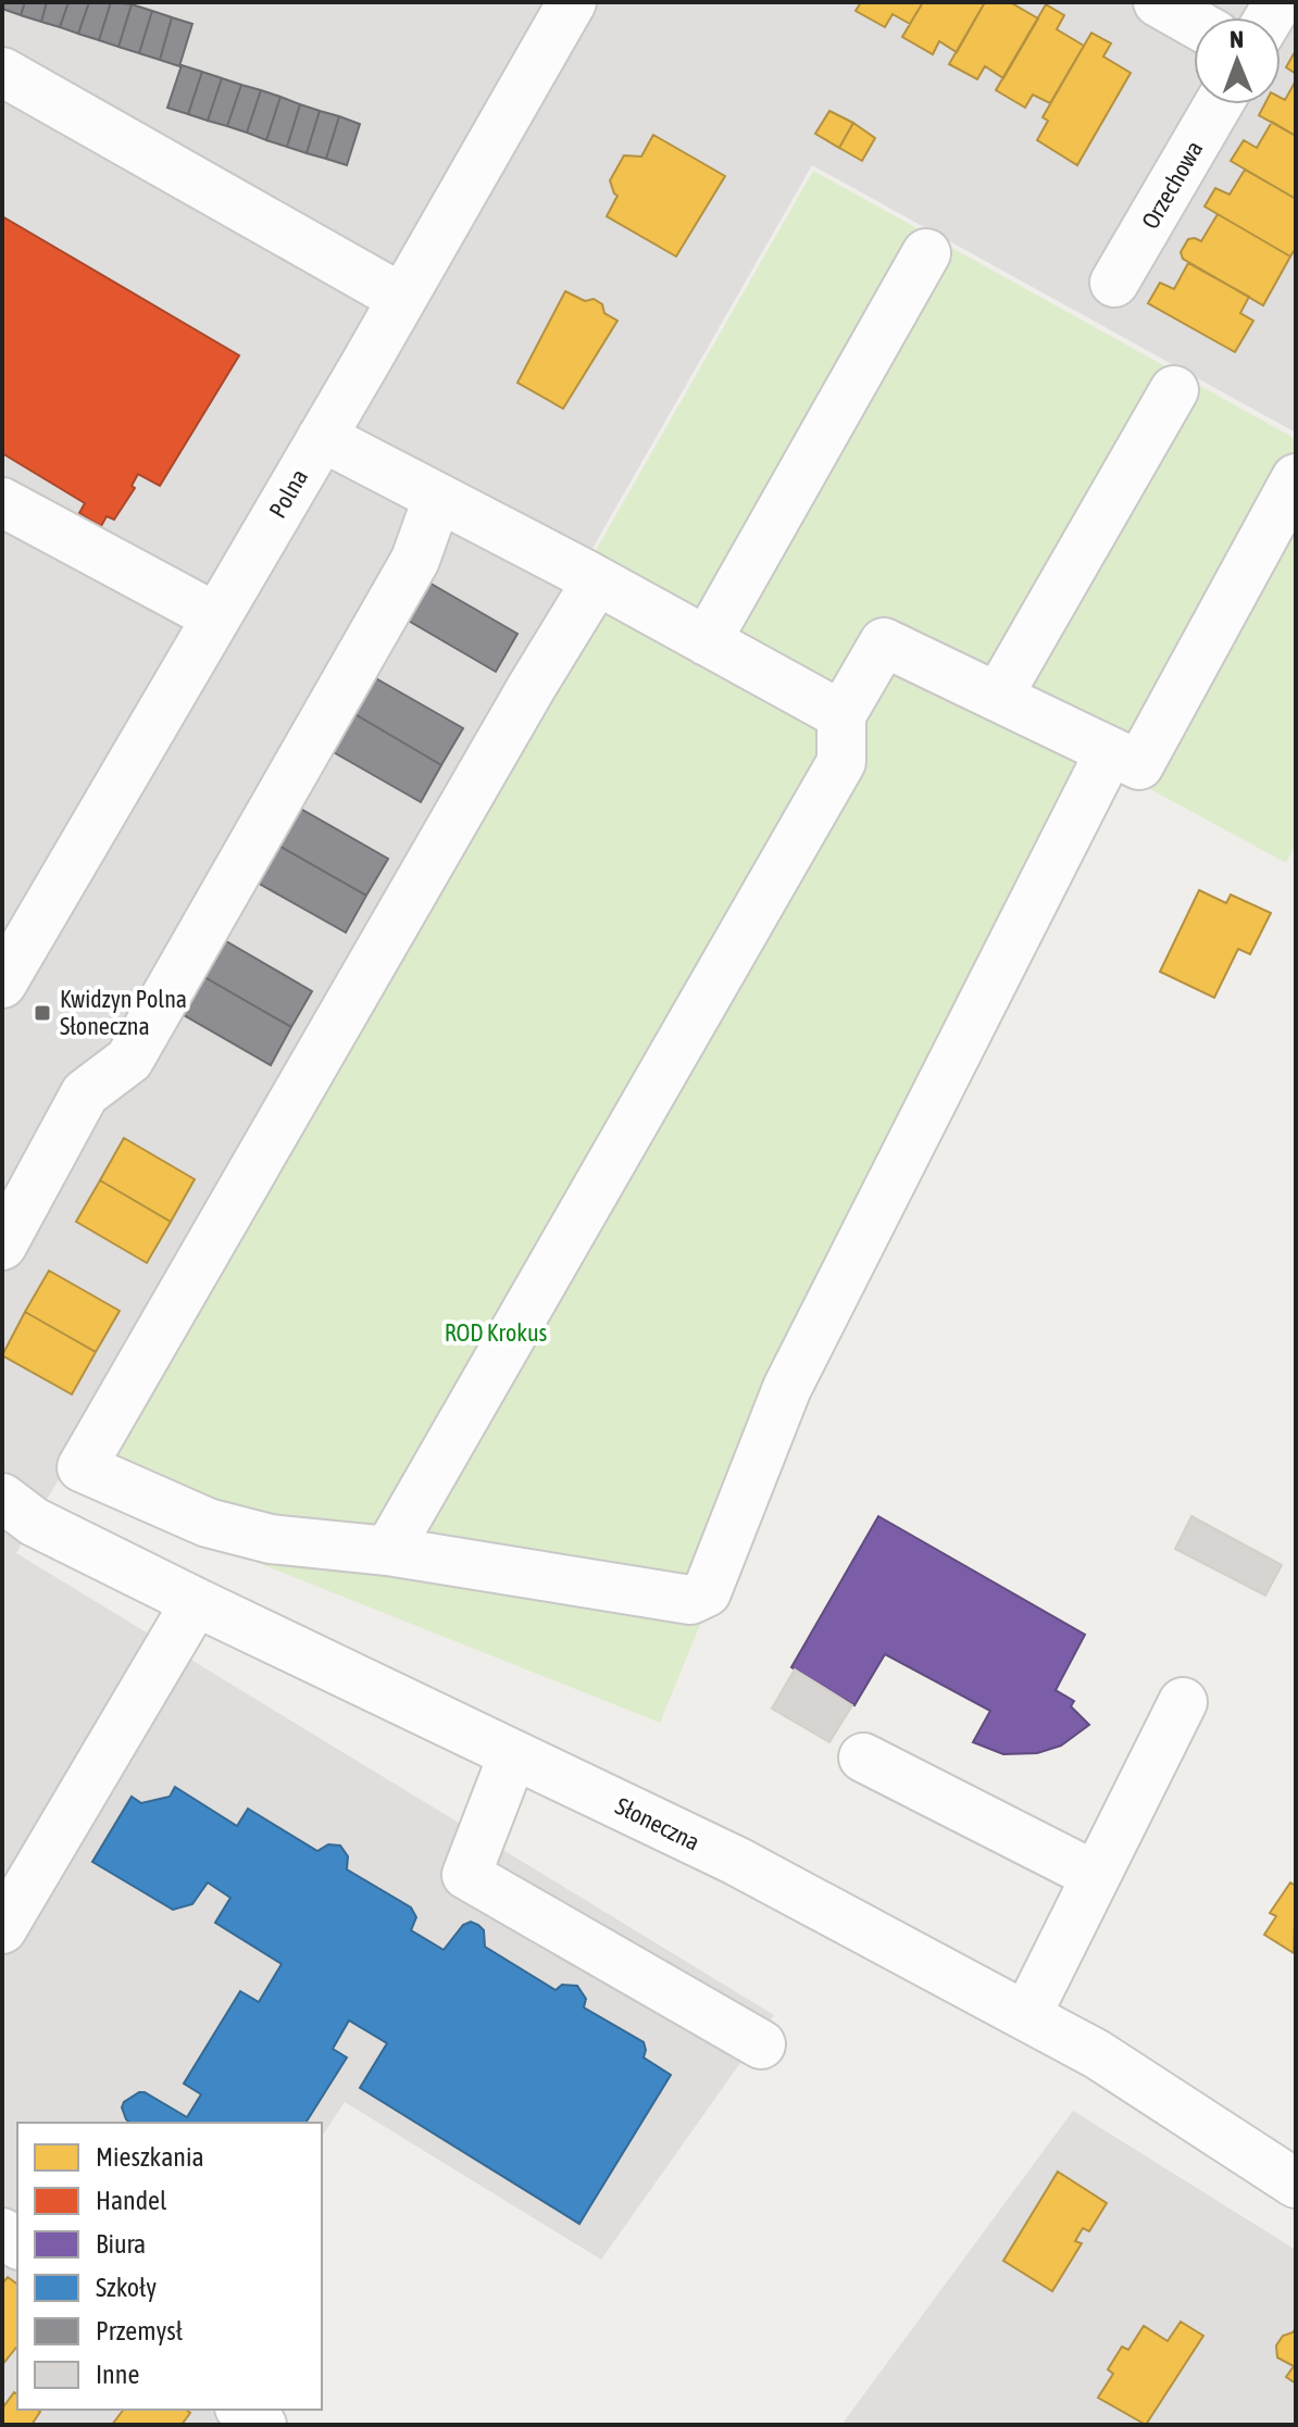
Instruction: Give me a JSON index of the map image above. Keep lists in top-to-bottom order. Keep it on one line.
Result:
{"streets":{"street":["Orzechowa","Polna","Słoneczna"]},"parks":["ROD Krokus"],"places":{"transit":["Kwidzyn Polna Słoneczna"]},"legend":["Mieszkania","Handel","Biura","Szkoły","Przemysł","Inne"],"north":"top"}
